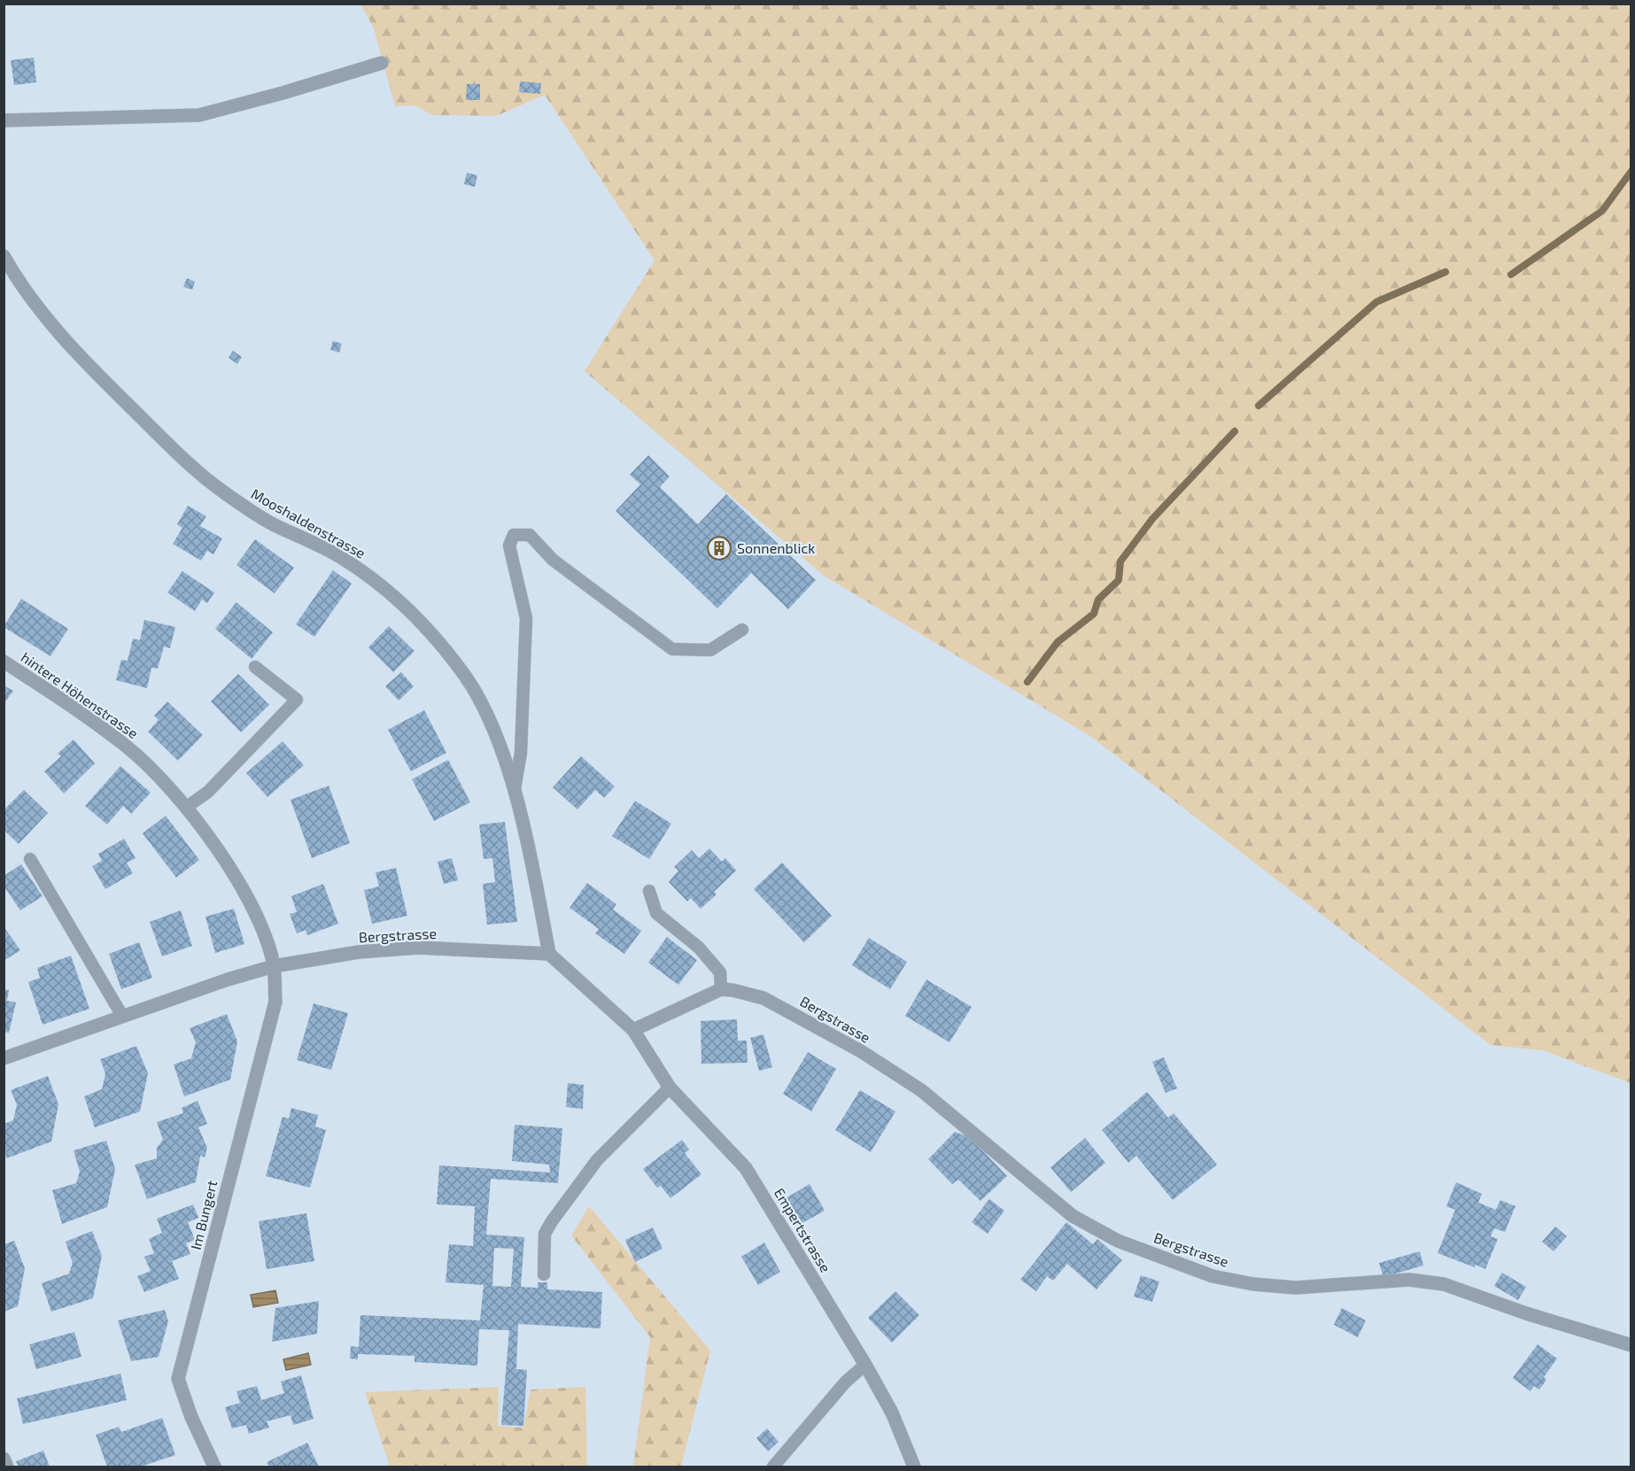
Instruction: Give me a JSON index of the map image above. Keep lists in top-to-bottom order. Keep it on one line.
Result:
{"streets":{"street":["Mooshaldenstrasse","hintere Höhenstrasse","Bergstrasse","Im Bungert","Empertstrasse"]},"crossings":[["Mooshaldenstrasse","Bergstrasse"],["hintere Höhenstrasse","Bergstrasse"],["hintere Höhenstrasse","Im Bungert"],["Bergstrasse","Im Bungert"]],"places":{"building":["Sonnenblick"]}}
